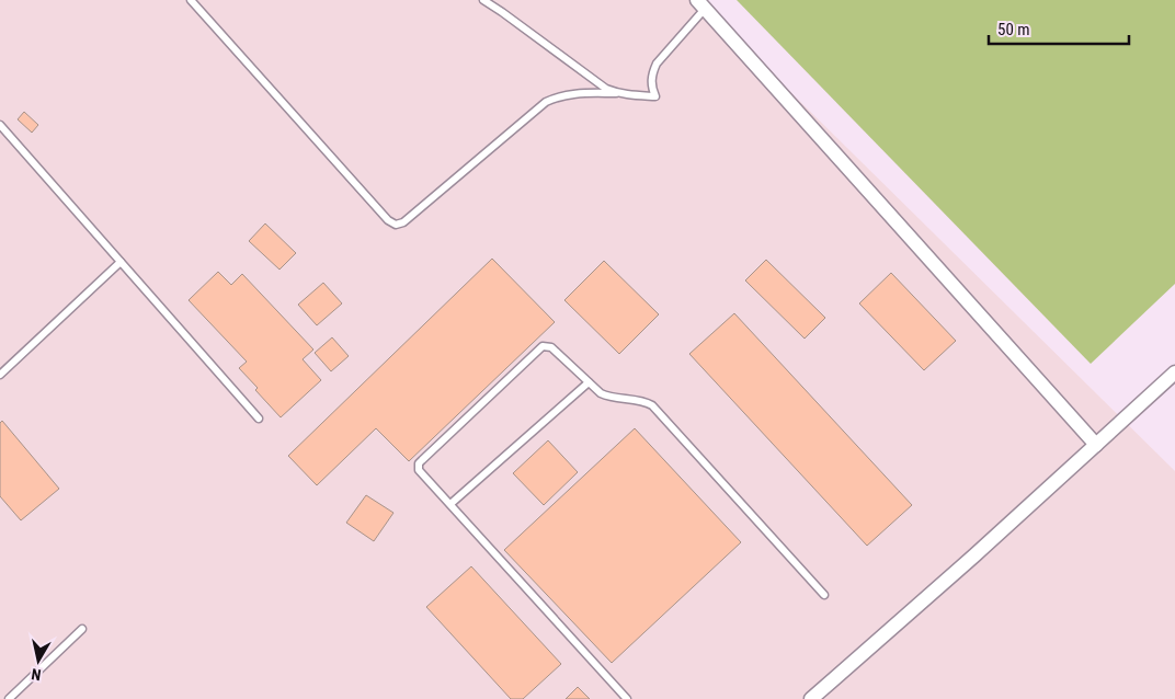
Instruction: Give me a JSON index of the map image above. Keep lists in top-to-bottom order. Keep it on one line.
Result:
{"scale_bar":"50 m","north":"bottom"}
